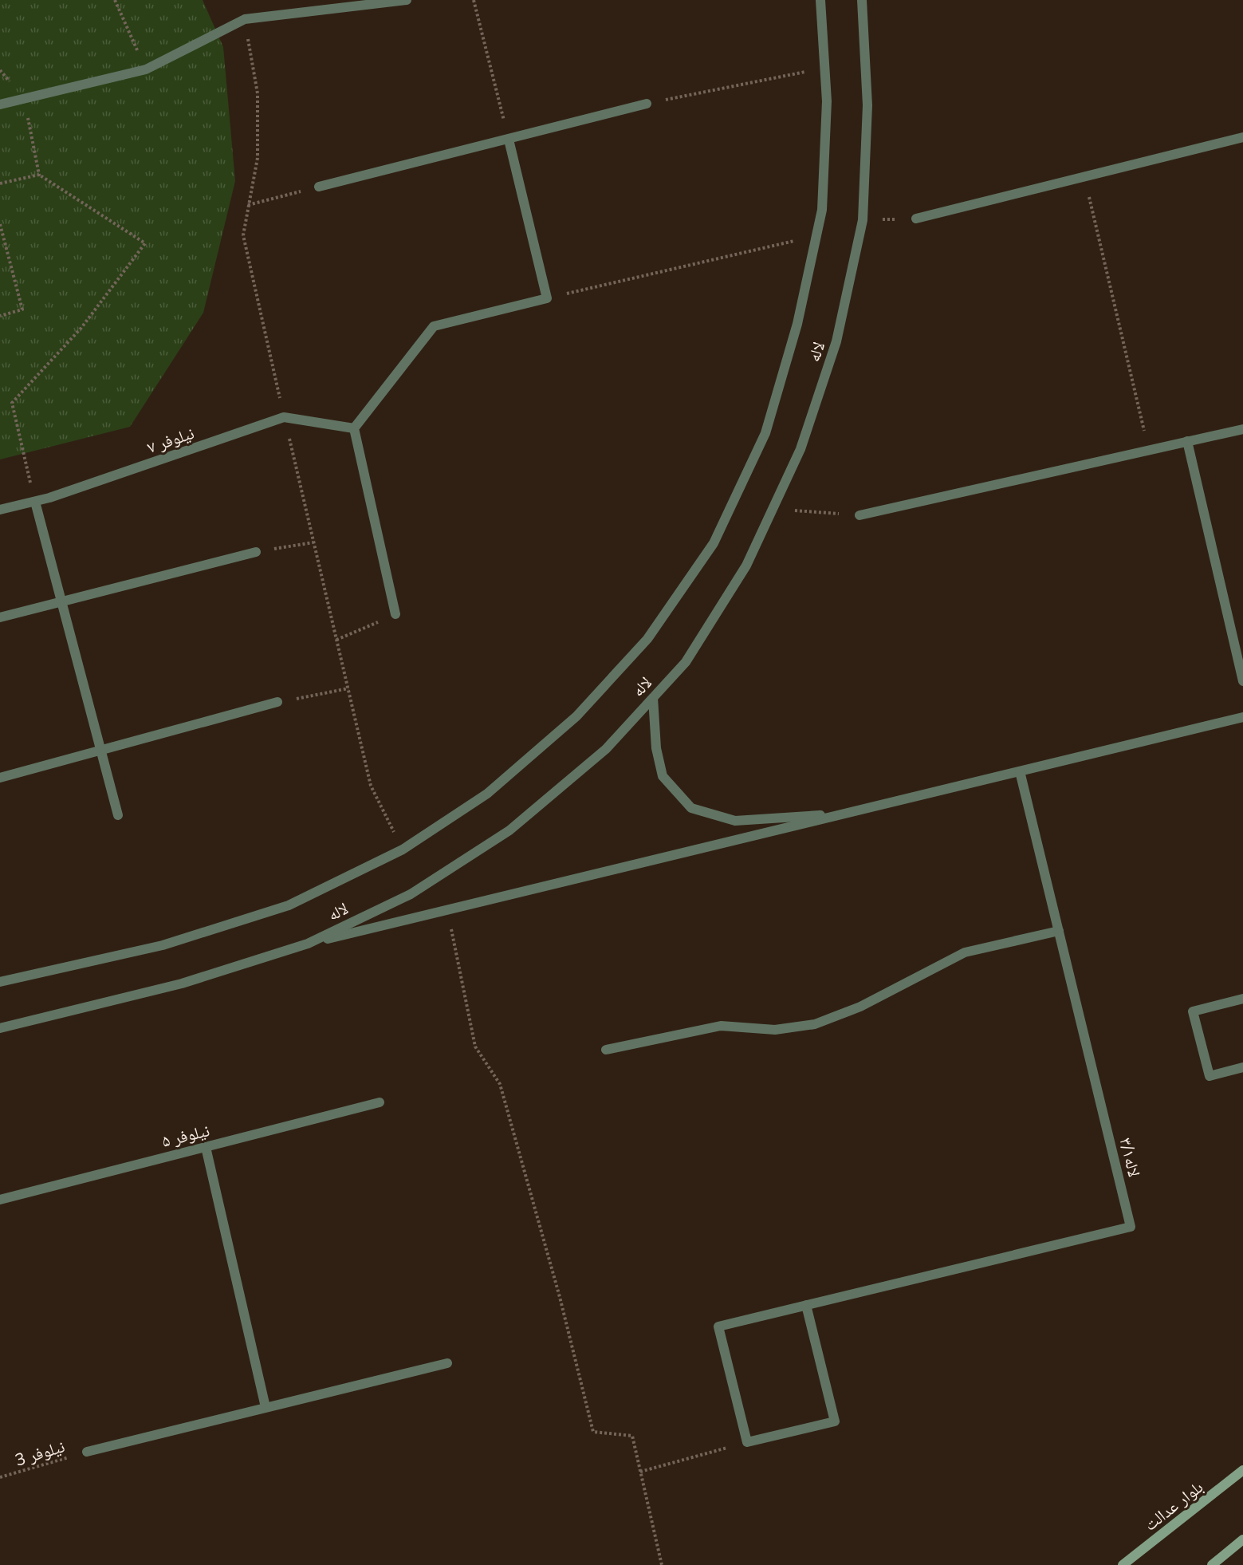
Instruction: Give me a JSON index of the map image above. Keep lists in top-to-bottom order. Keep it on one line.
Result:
{"streets":{"main road":["بلوار عدالت"],"street":["لاله","نیلوفر ۷","نیلوفر ۵","لاله۳/۱"],"path":["نیلوفر 3"]}}
